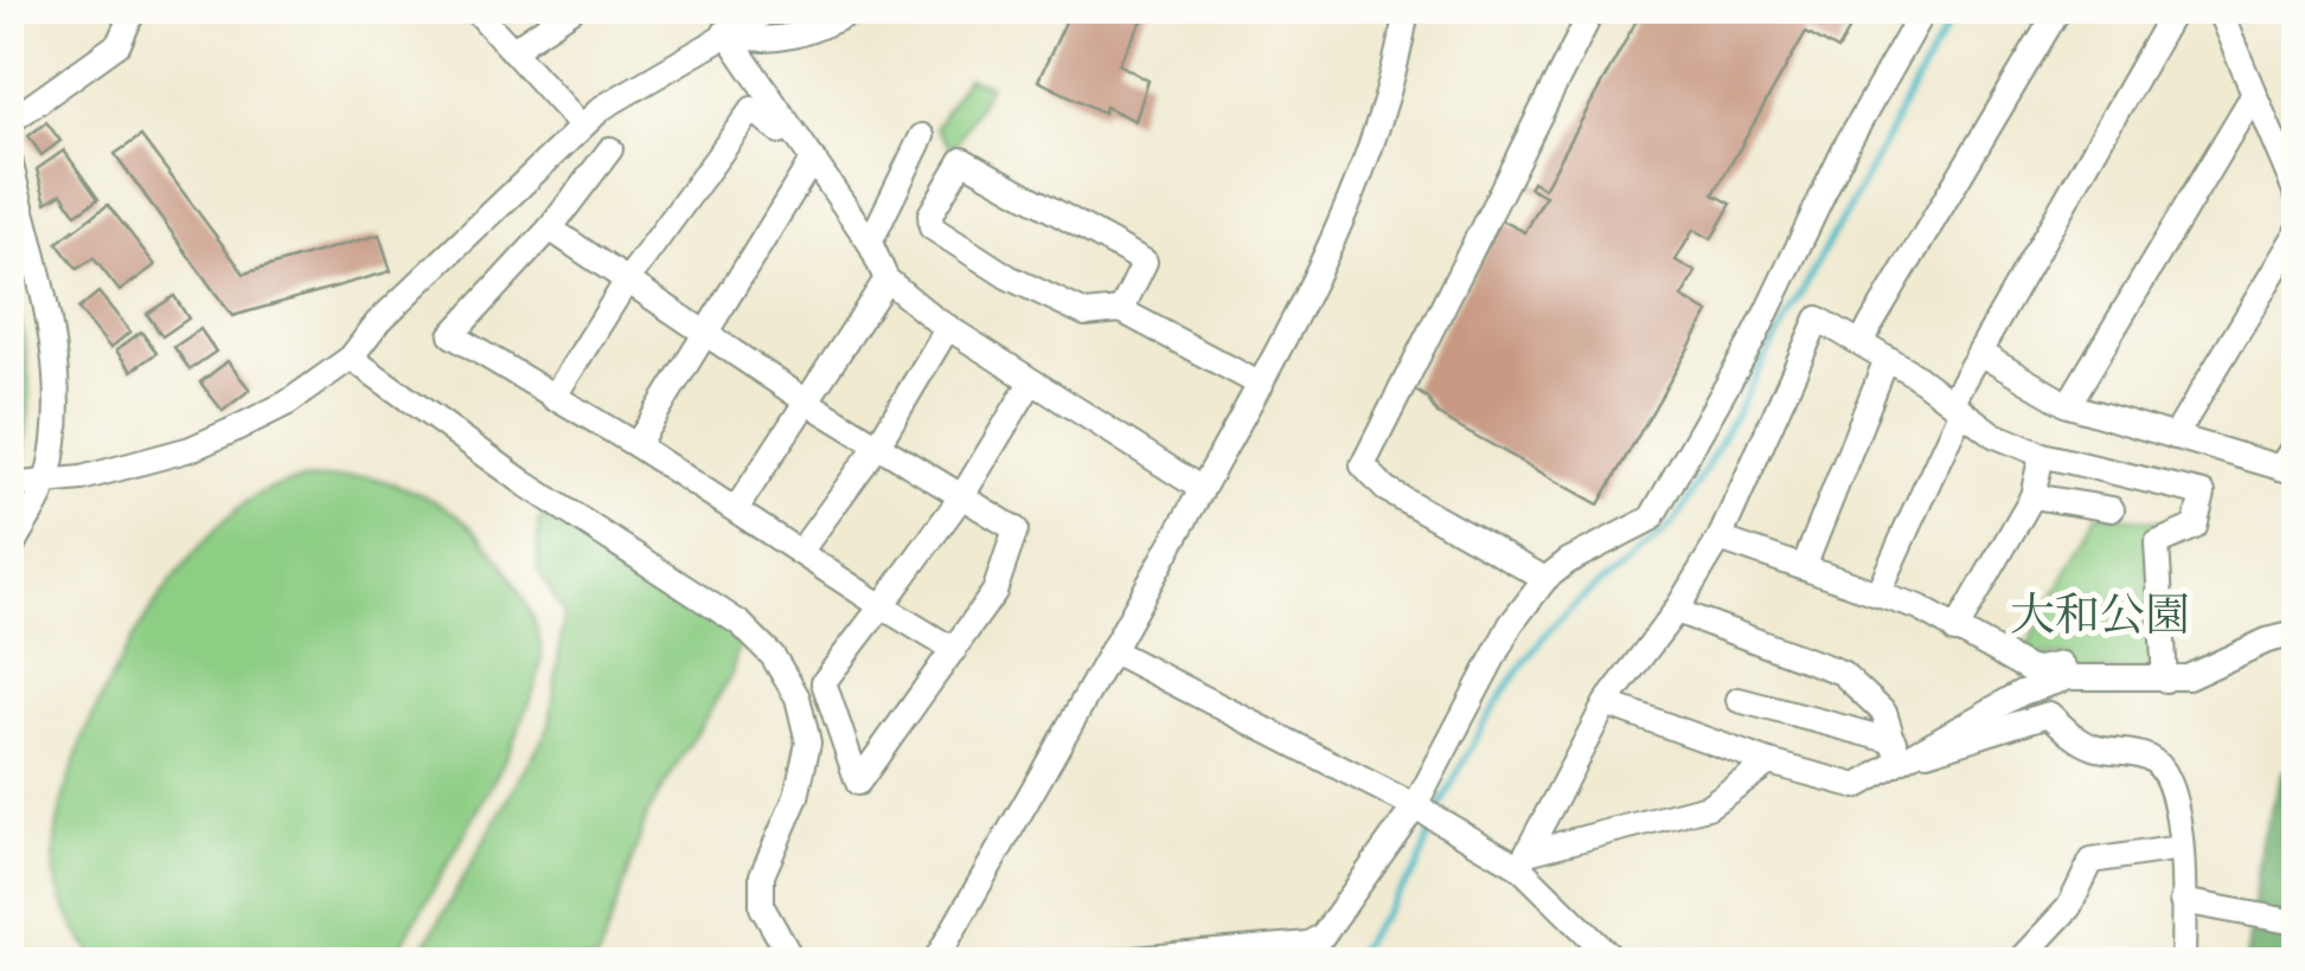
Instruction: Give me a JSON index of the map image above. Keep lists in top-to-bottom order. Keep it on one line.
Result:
{"parks":["大和公園"]}
